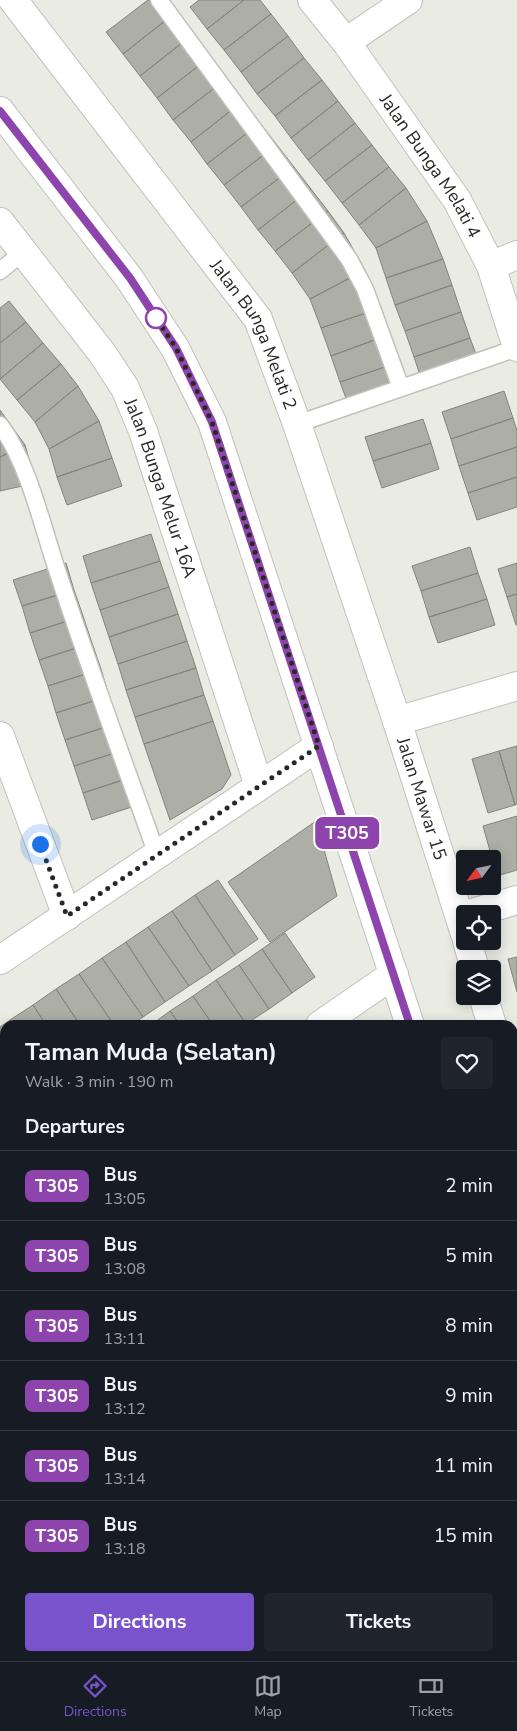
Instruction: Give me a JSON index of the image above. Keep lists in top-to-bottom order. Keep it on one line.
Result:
{"streets":{"street":["Jalan Bunga Melati 4","Jalan Bunga Melati 2","Jalan Bunga Melur 16A","Jalan Mawar 15"]},"crossings":[["Jalan Bunga Melati 2","Jalan Mawar 15"]],"lines":["bus line T305"],"north":"bottom left","page":{"on_map":"T305","heading":[["Taman Muda (Selatan)","Walk · 3 min · 190 m"],"Departures"],"list":[{"mark":"T305","name":"Bus","note":"13:05","value":"2 min"},{"mark":"T305","name":"Bus","note":"13:08","value":"5 min"},{"mark":"T305","name":"Bus","note":"13:11","value":"8 min"},{"mark":"T305","name":"Bus","note":"13:12","value":"9 min"},{"mark":"T305","name":"Bus","note":"13:14","value":"11 min"},{"mark":"T305","name":"Bus","note":"13:18","value":"15 min"}],"buttons":["Directions","Tickets"],"tabs":["Directions","Map","Tickets"]}}
